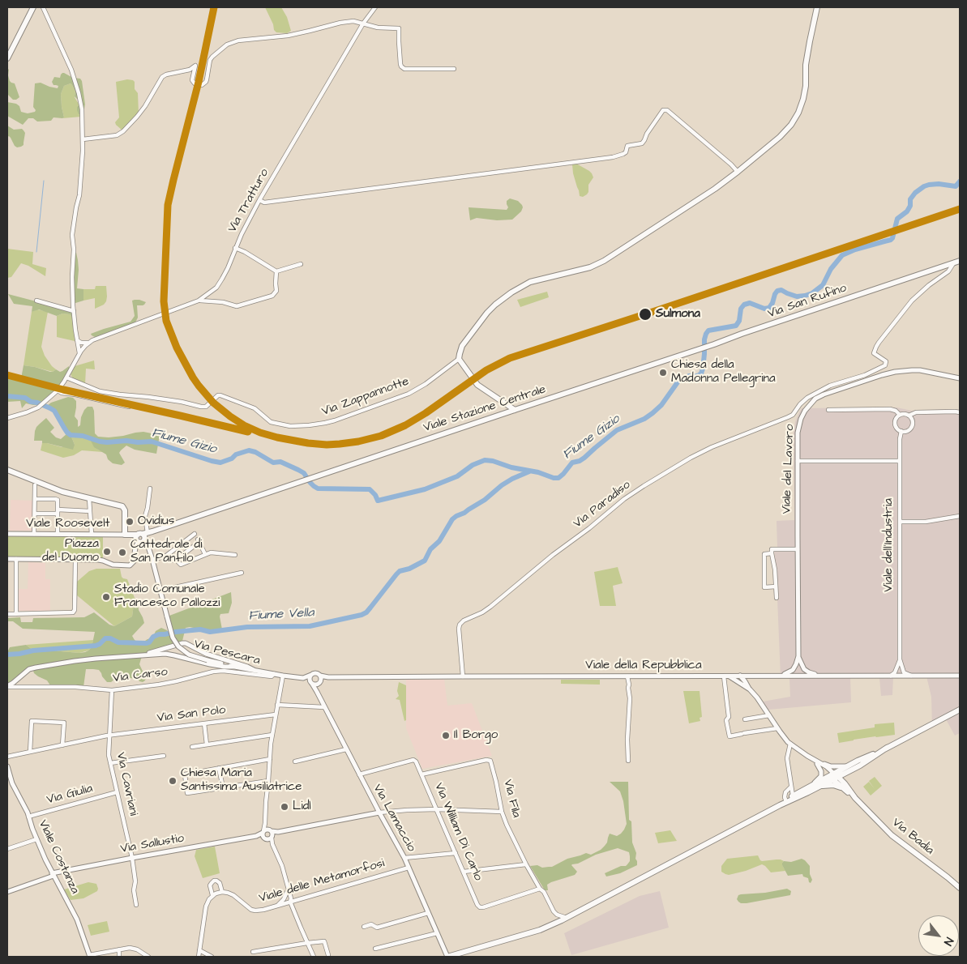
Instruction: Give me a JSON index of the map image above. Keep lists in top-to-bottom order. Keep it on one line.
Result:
{"streets":{"main road":["Via San Rufino","Viale Stazione Centrale","Viale Roosevelt","Via Badia"],"street":["Via Tratturo","Via Zappannotte","Viale del Lavoro","Via Paradiso","Viale dell'Industria","Via Pescara","Viale della Repubblica","Via Carso","Via San Polo","Via Cavriani","Via Giulia","Via Fila","Via Lamaccio","Via William Di Carlo","Via Sallustio","Viale Costanza","Viale delle Metamorfosi"]},"crossings":[["Via Tratturo","Via Zappannotte"],["Via San Rufino","Viale Stazione Centrale"],["Via San Rufino","Via Paradiso"],["Viale Stazione Centrale","Viale Roosevelt"],["Viale Stazione Centrale","Via Pescara"],["Via Paradiso","Viale della Repubblica"],["Viale Roosevelt","Via Pescara"],["Viale dell'Industria","Viale della Repubblica"],["Via Pescara","Viale della Repubblica"],["Via Pescara","Via Carso"],["Via Pescara","Via Lamaccio"],["Viale della Repubblica","Via Lamaccio"],["Via Carso","Via Cavriani"],["Via San Polo","Via Cavriani"],["Via Cavriani","Via Giulia"],["Via Cavriani","Via Sallustio"],["Via Giulia","Viale Costanza"],["Via Fila","Via William Di Carlo"],["Via Lamaccio","Via William Di Carlo"],["Via Lamaccio","Viale delle Metamorfosi"],["Via Sallustio","Viale Costanza"]],"water":["Fiume Gizio","Fiume Vella"],"places":["Sulmona","Chiesa della Madonna Pellegrina","Ovidius","Piazza del Duomo","Cattedrale di San Panfilo","Stadio Comunale Francesco Pallozzi","Il Borgo","Chiesa Maria Santissima Ausiliatrice","Lidl"],"north":"bottom right"}
